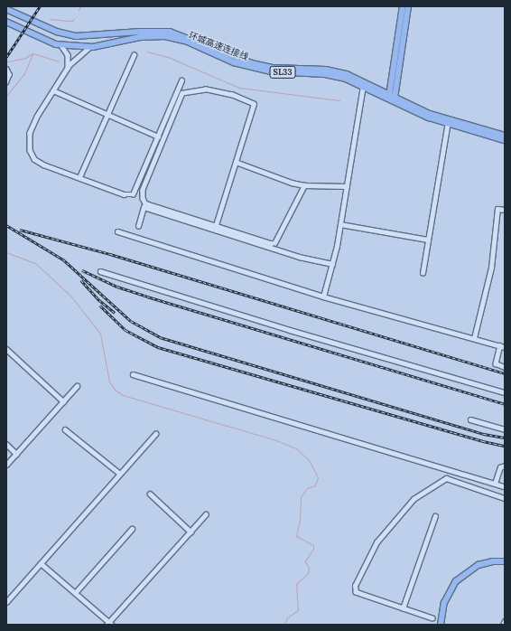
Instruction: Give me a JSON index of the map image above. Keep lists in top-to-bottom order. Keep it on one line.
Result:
{"streets":{"main road":["环城高速连接线","SL33"]}}
